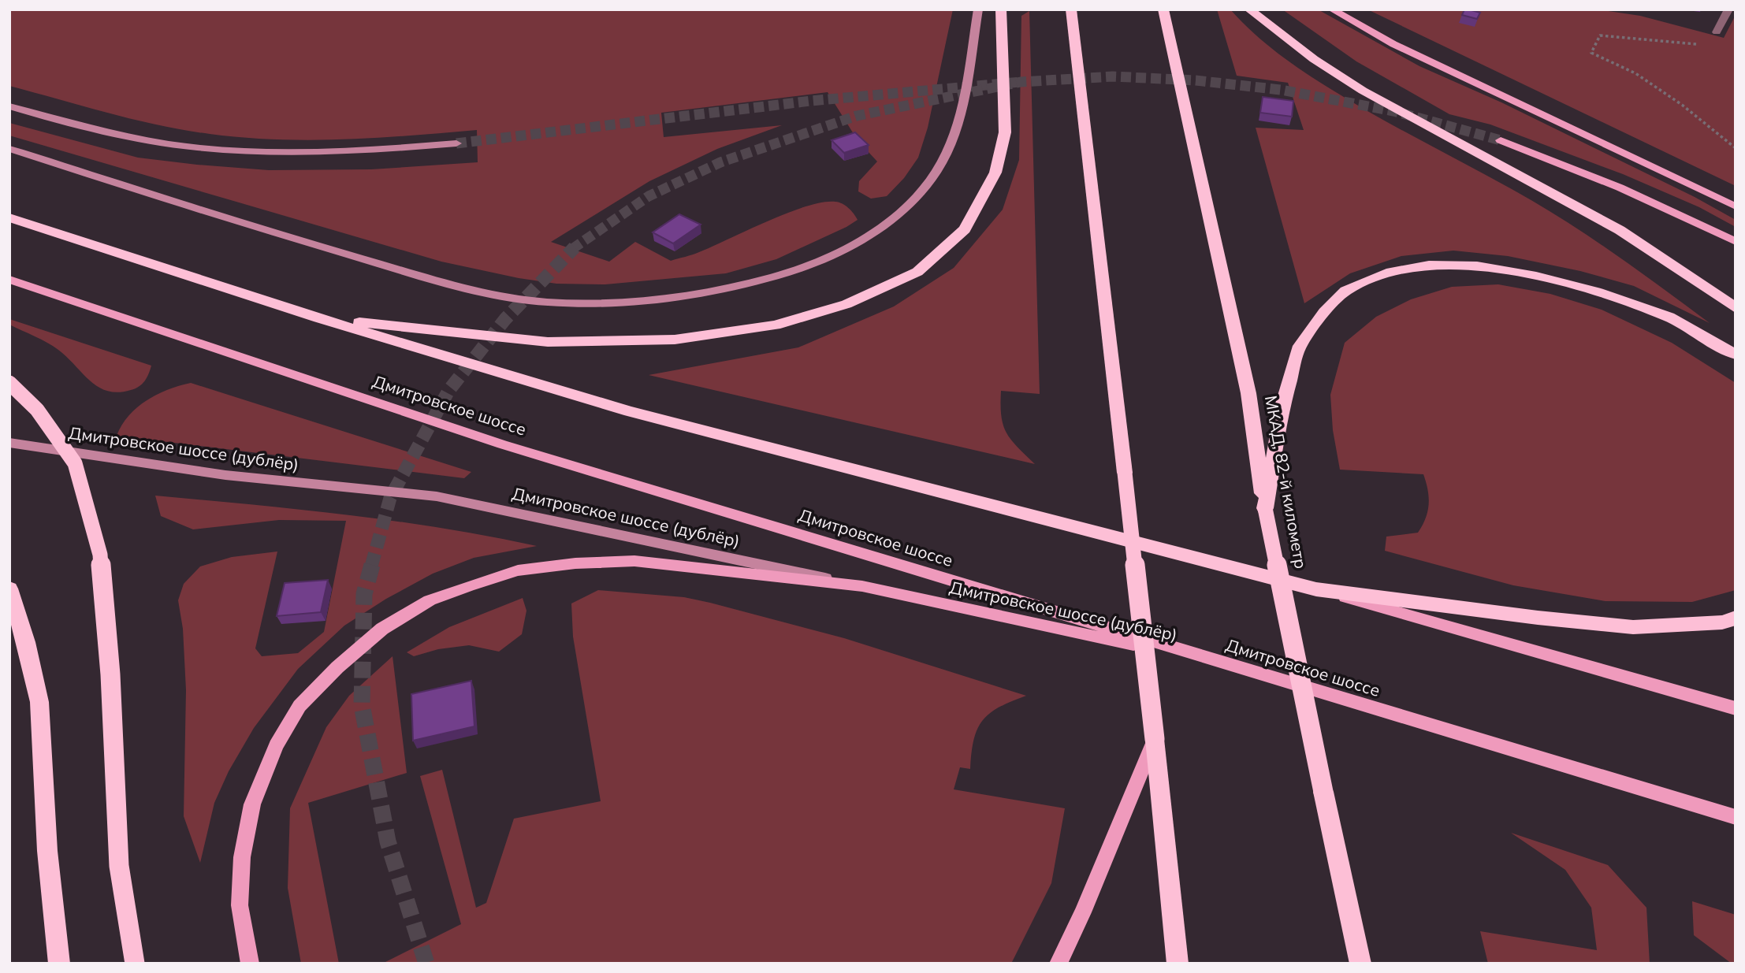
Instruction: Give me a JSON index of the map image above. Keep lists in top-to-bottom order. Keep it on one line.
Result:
{"streets":{"highway":["МКАД, 82-й километр"],"main road":["Дмитровское шоссе","Дмитровское шоссе (дублёр)"]},"crossings":[["Дмитровское шоссе","Дмитровское шоссе (дублёр)"]]}
